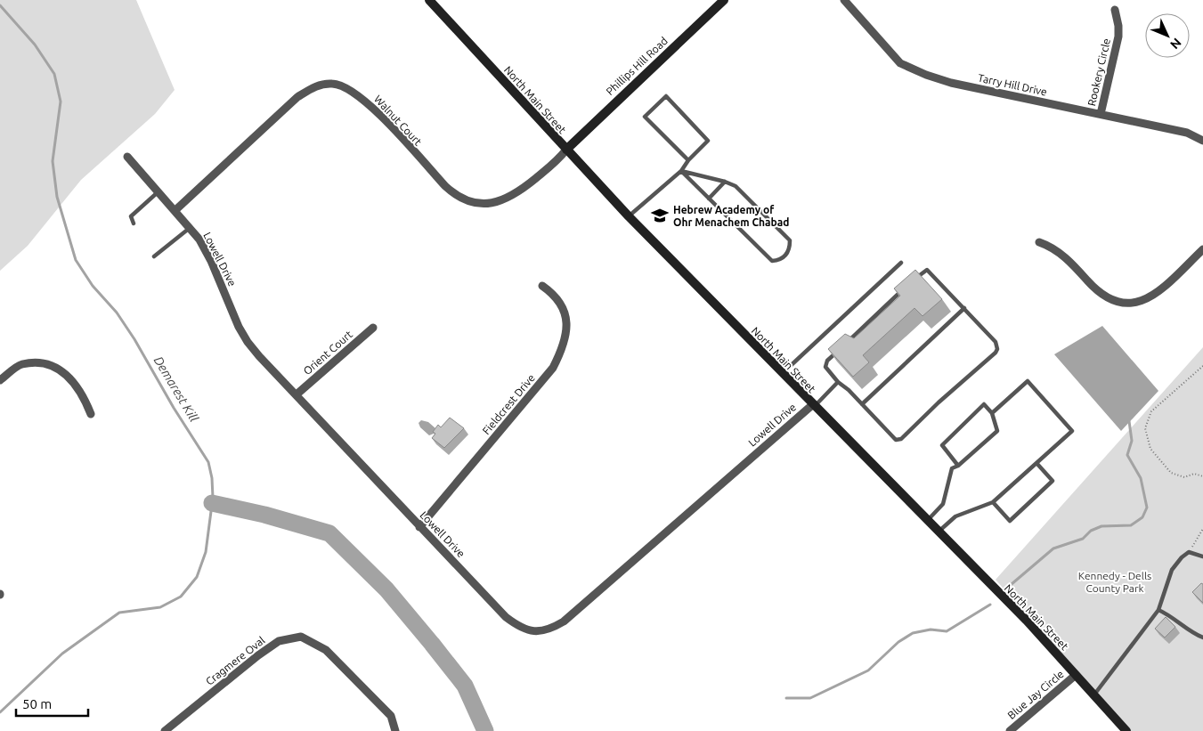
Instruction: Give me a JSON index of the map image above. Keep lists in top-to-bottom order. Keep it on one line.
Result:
{"streets":{"street":["Phillips Hill Road","Rookery Circle","Tarry Hill Drive","North Main Street","Walnut Court","Lowell Drive","Orient Court","Fieldcrest Drive","Cragmere Oval","Blue Jay Circle"]},"crossings":[["Phillips Hill Road","North Main Street"],["Phillips Hill Road","Walnut Court"],["Rookery Circle","Tarry Hill Drive"],["North Main Street","Walnut Court"],["North Main Street","Lowell Drive"],["North Main Street","Blue Jay Circle"],["Walnut Court","Lowell Drive"],["Lowell Drive","Orient Court"],["Lowell Drive","Fieldcrest Drive"]],"water":["Demarest Kill"],"parks":["Kennedy - Dells County Park"],"places":{"school or university":["Hebrew Academy of Ohr Menachem Chabad"]},"scale_bar":"50 m","north":"bottom right"}
